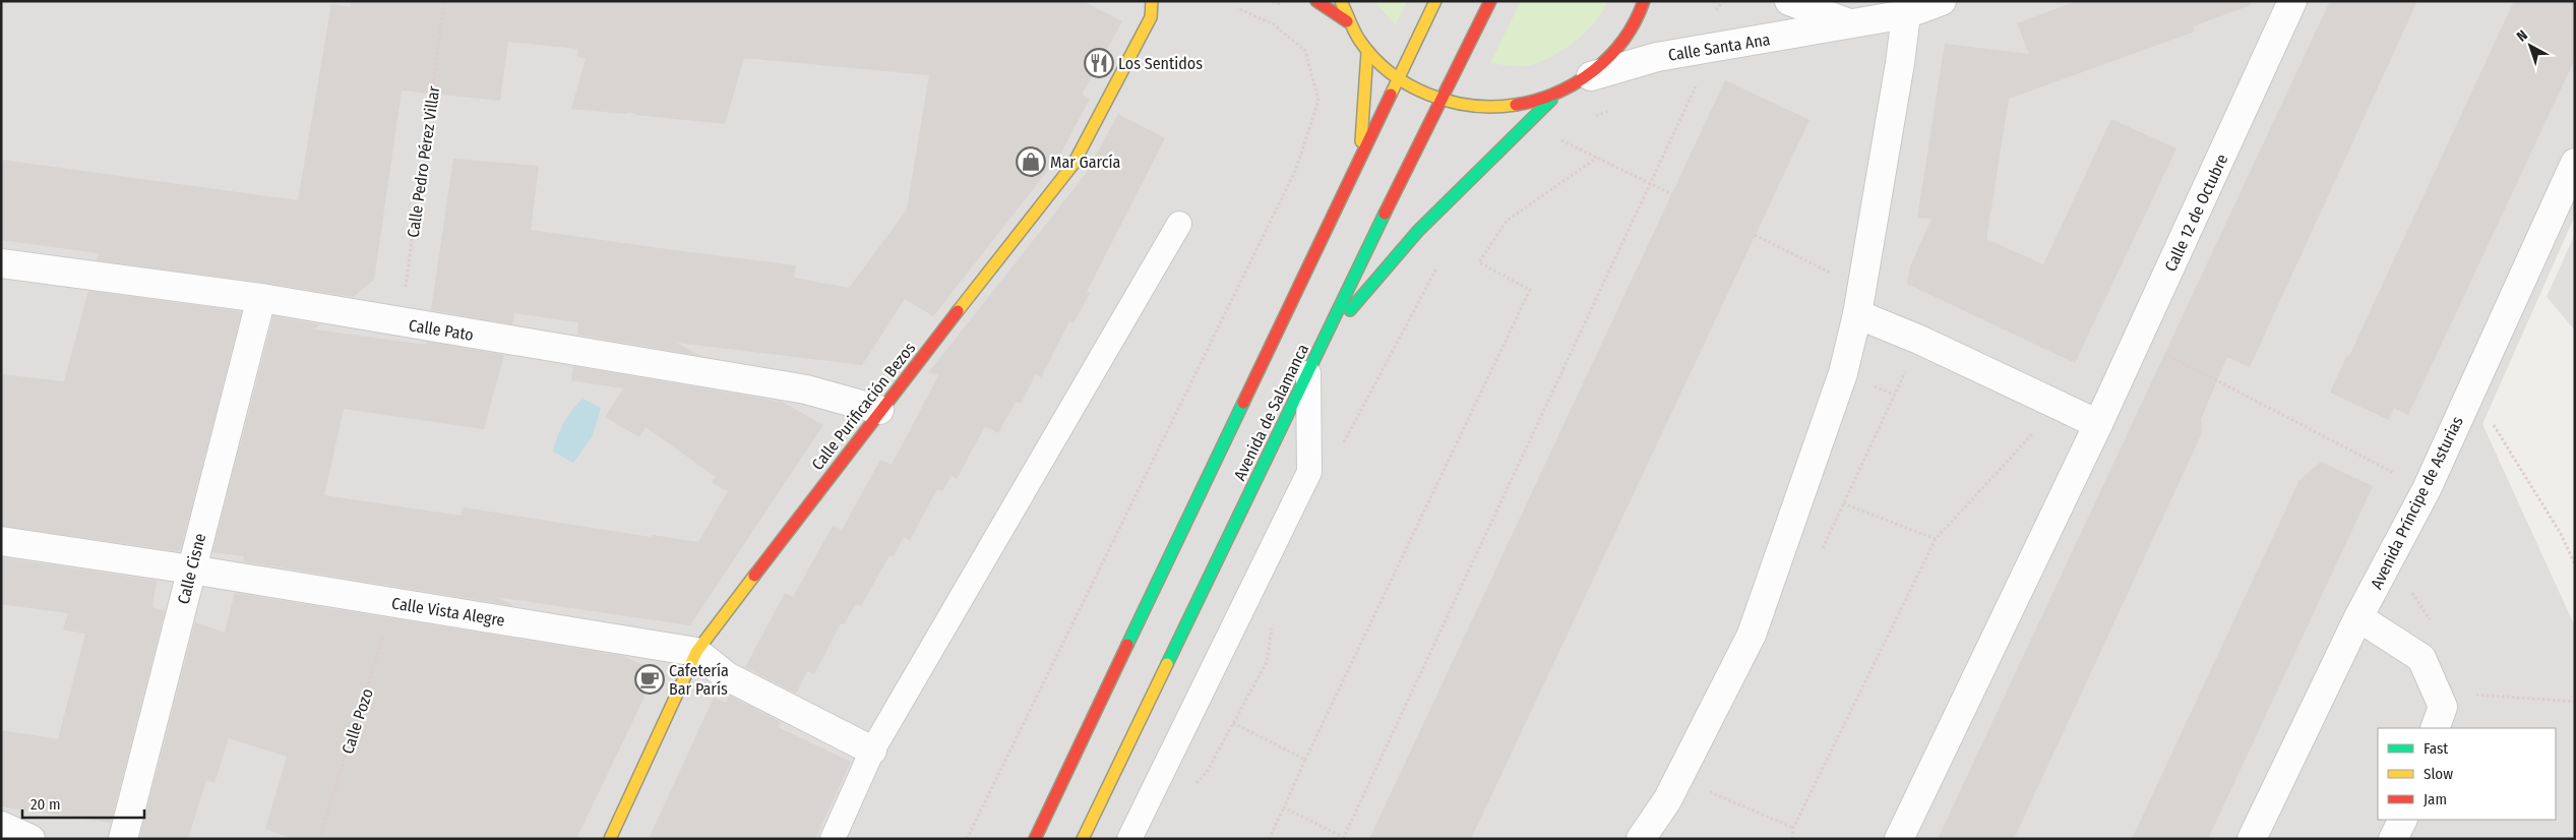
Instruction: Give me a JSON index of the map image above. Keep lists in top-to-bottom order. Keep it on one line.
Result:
{"streets":{"main road":["Calle Purificación Bezos","Avenida de Salamanca"],"street":["Calle Santa Ana","Calle 12 de Octubre","Calle Pato","Avenida Príncipe de Asturias","Calle Cisne","Calle Vista Alegre"],"path":["Calle Pedro Pérez Villar","Calle Pozo"]},"crossings":[["Calle Pedro Pérez Villar","Calle Pato"],["Calle Pato","Calle Purificación Bezos"],["Calle Pato","Calle Cisne"],["Calle Purificación Bezos","Calle Vista Alegre"],["Calle Cisne","Calle Vista Alegre"],["Calle Vista Alegre","Calle Pozo"]],"places":{"restaurant":["Los Sentidos"],"shop":["Mar García"],"cafe":["Cafetería Bar París"]},"legend":["Fast","Slow","Jam"],"scale_bar":"20 m","north":"top left"}
